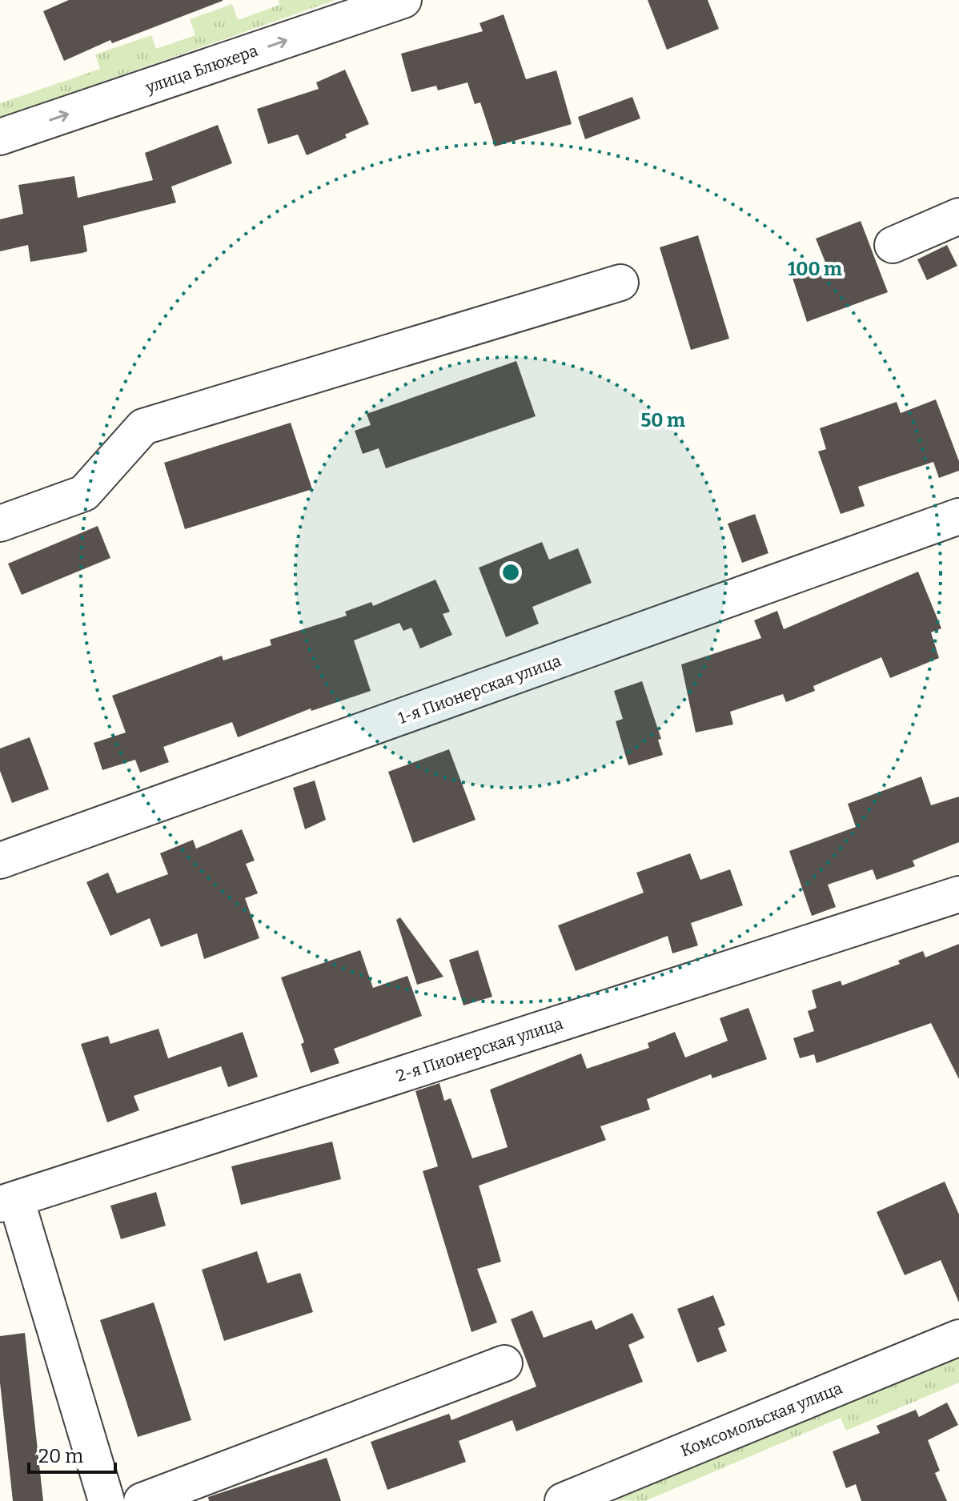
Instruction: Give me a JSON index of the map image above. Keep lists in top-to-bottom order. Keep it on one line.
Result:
{"streets":{"street":["улица Блюхера","1-я Пионерская улица","2-я Пионерская улица","Комсомольская улица"]},"one_way":["улица Блюхера"],"scale_bar":"20 m","rings":["100 m","50 m"]}
